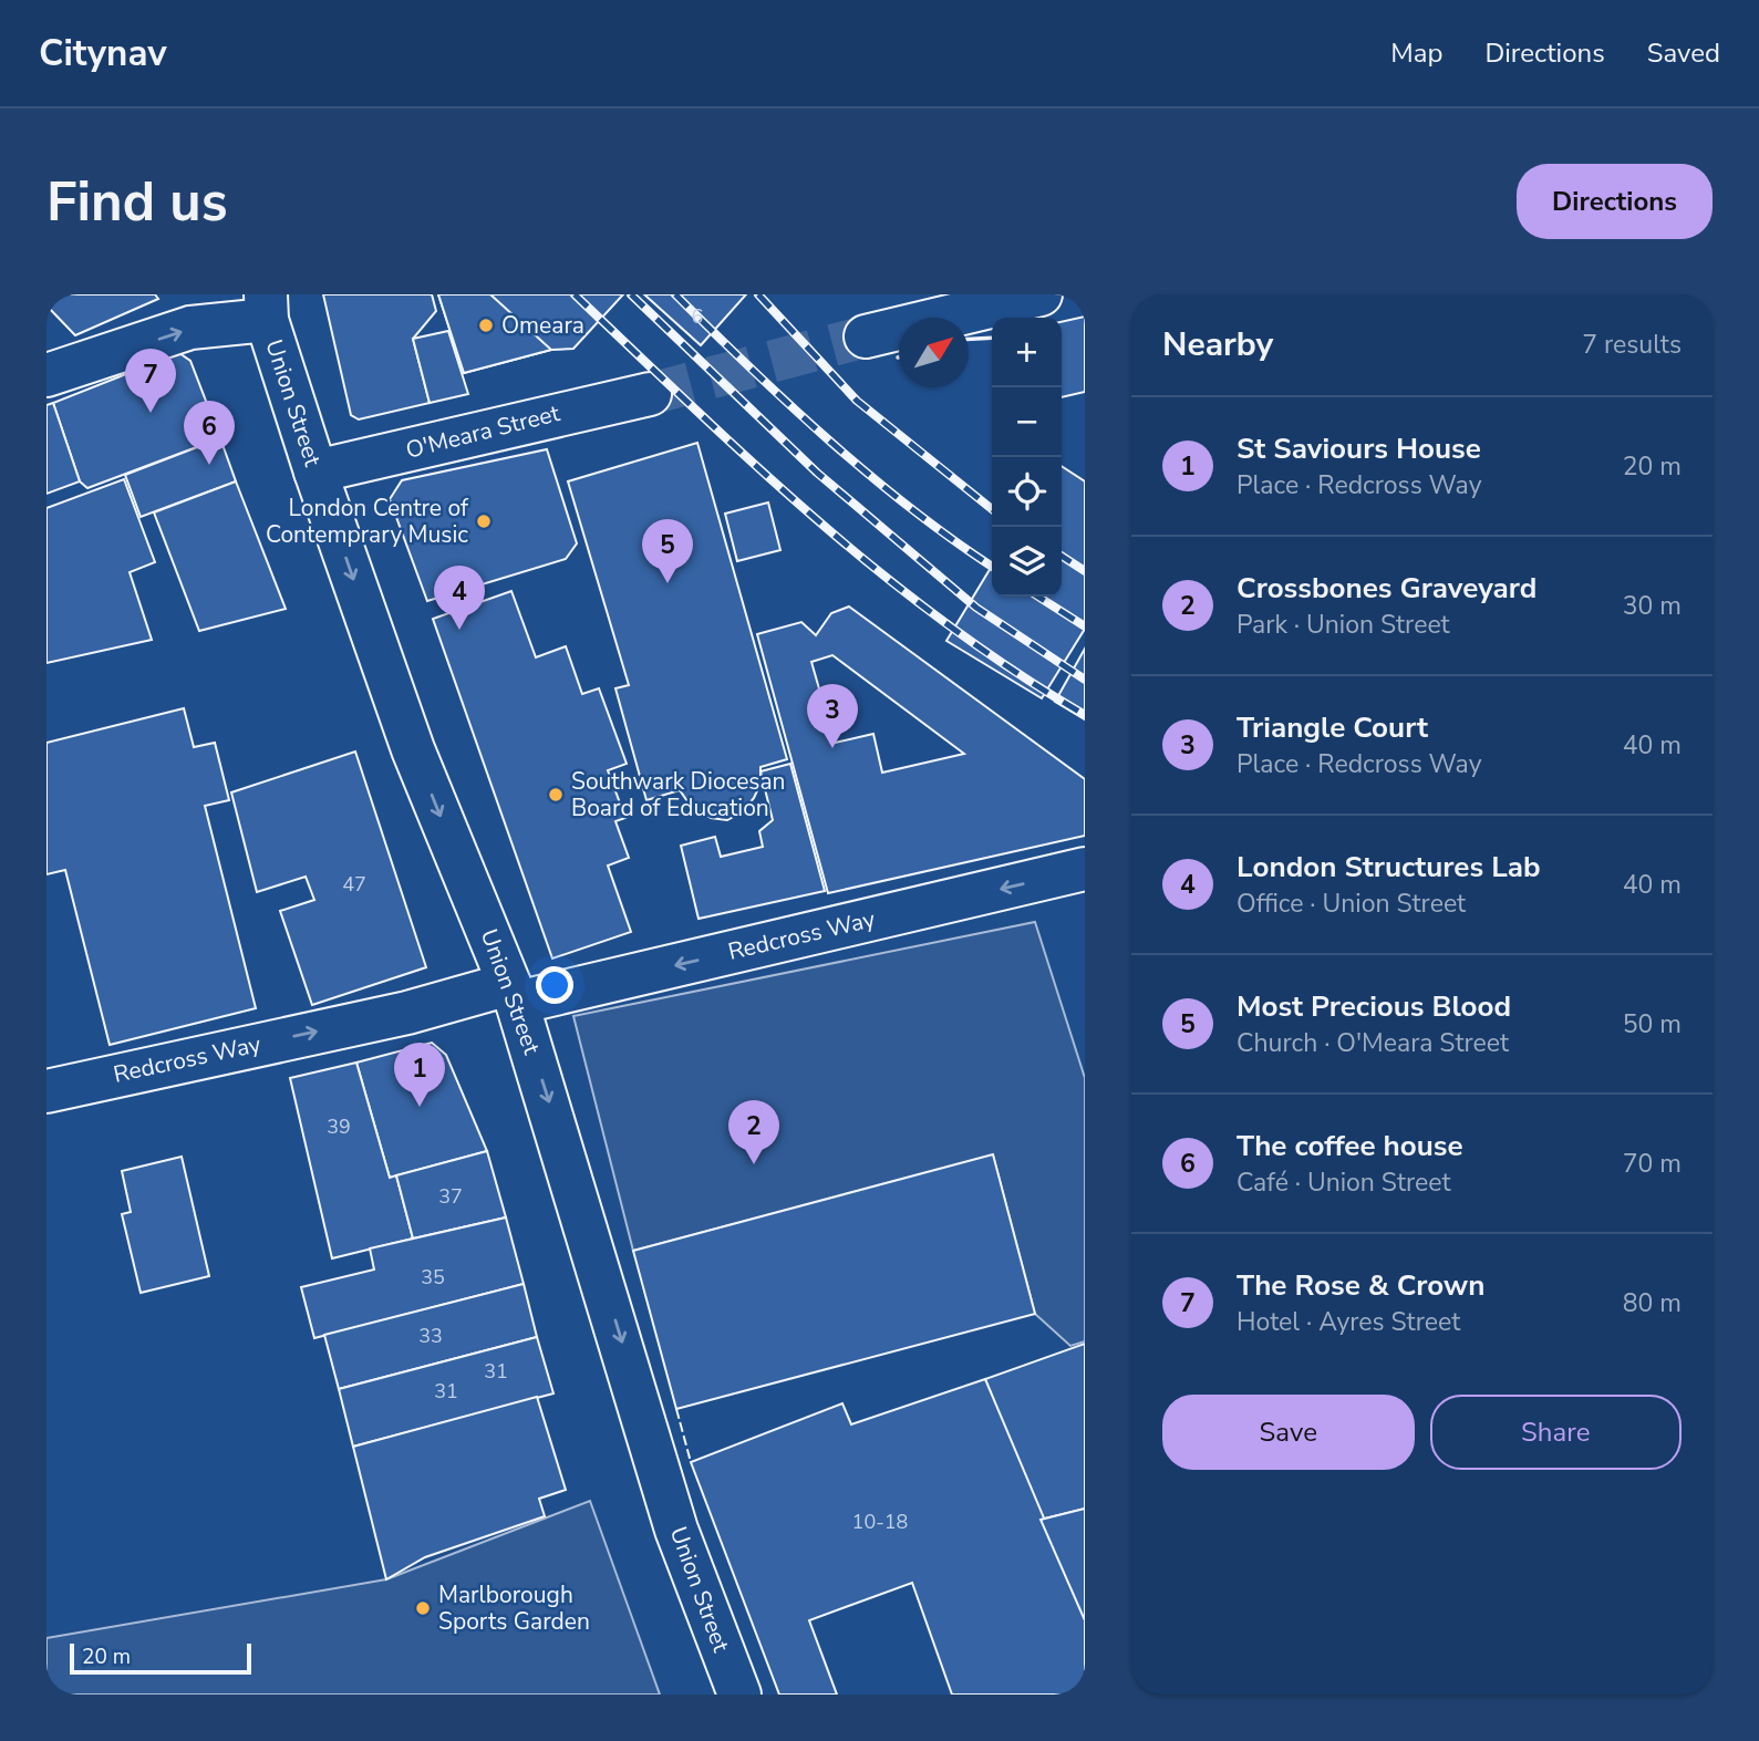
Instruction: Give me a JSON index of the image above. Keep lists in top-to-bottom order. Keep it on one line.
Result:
{"streets":{"street":["Union Street","O'Meara Street","Redcross Way"]},"crossings":[["Union Street","O'Meara Street"],["Union Street","Redcross Way"]],"one_way":["Union Street"],"places":["Omeara","London Centre of Contemprary Music","Southwark Diocesan Board of Education","Marlborough Sports Garden"],"house_numbers":["6","47","39","37","35","33","31","31","10-18"],"scale_bar":"20 m","north":"top right","page":{"header":"Citynav","nav":["Map","Directions","Saved"],"buttons":["Directions",["Save","Share"]],"title":"Find us","heading":["Nearby","7 results"],"map_buttons":["+","−"],"pins":["7","6","5","4","3","1","2"],"list":[{"mark":"1","name":"St Saviours House","note":"Place · Redcross Way","value":"20 m"},{"mark":"2","name":"Crossbones Graveyard","note":"Park · Union Street","value":"30 m"},{"mark":"3","name":"Triangle Court","note":"Place · Redcross Way","value":"40 m"},{"mark":"4","name":"London Structures Lab","note":"Office · Union Street","value":"40 m"},{"mark":"5","name":"Most Precious Blood","note":"Church · O'Meara Street","value":"50 m"},{"mark":"6","name":"The coffee house","note":"Café · Union Street","value":"70 m"},{"mark":"7","name":"The Rose & Crown","note":"Hotel · Ayres Street","value":"80 m"}],"scale":"20 m"}}
